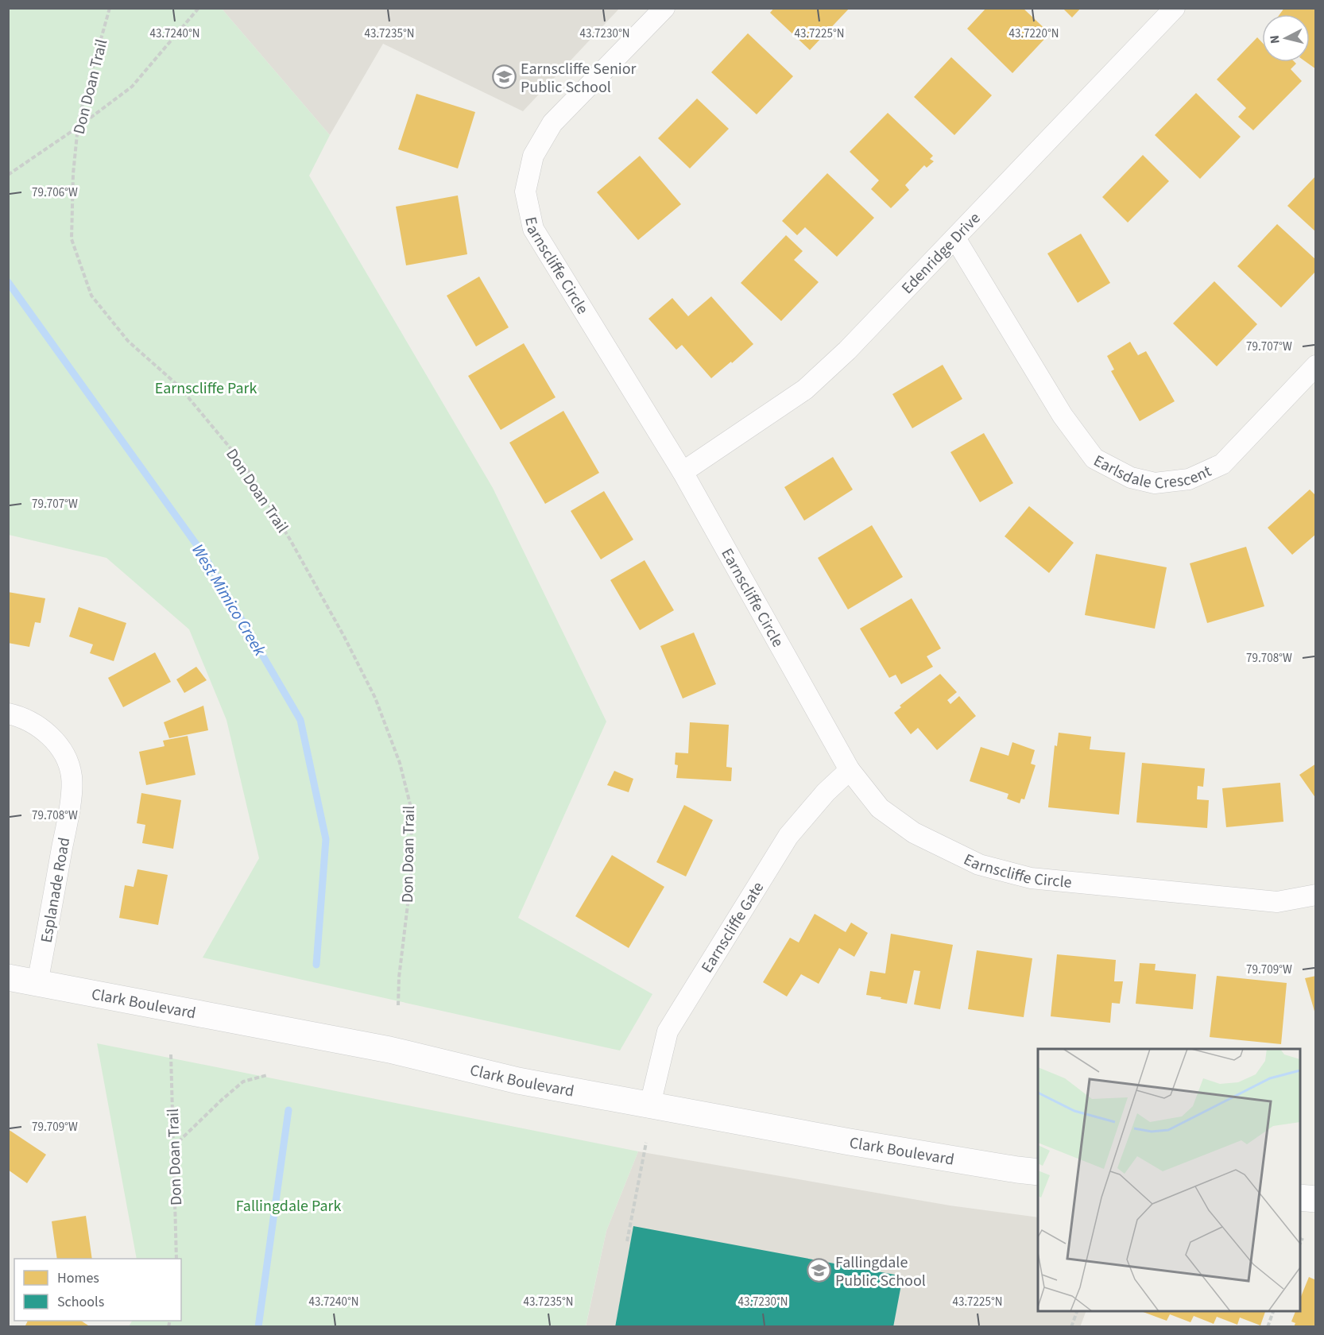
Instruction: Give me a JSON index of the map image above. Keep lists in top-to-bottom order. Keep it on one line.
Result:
{"streets":{"street":["Edenridge Drive","Earnscliffe Circle","Earlsdale Crescent","Esplanade Road","Earnscliffe Gate","Clark Boulevard"],"path":["Don Doan Trail"]},"crossings":[["Edenridge Drive","Earnscliffe Circle"],["Edenridge Drive","Earlsdale Crescent"],["Earnscliffe Circle","Earnscliffe Gate"],["Esplanade Road","Clark Boulevard"],["Earnscliffe Gate","Clark Boulevard"]],"water":["West Mimico Creek"],"parks":["Earnscliffe Park","Fallingdale Park"],"places":{"school or university":["Earnscliffe Senior Public School","Fallingdale Public School"]},"legend":["Homes","Schools"],"north":"left","coordinates":["43.7240°N","43.7235°N","43.7230°N","43.7225°N","43.7220°N","79.706°W","79.707°W","79.708°W","79.709°W"]}
